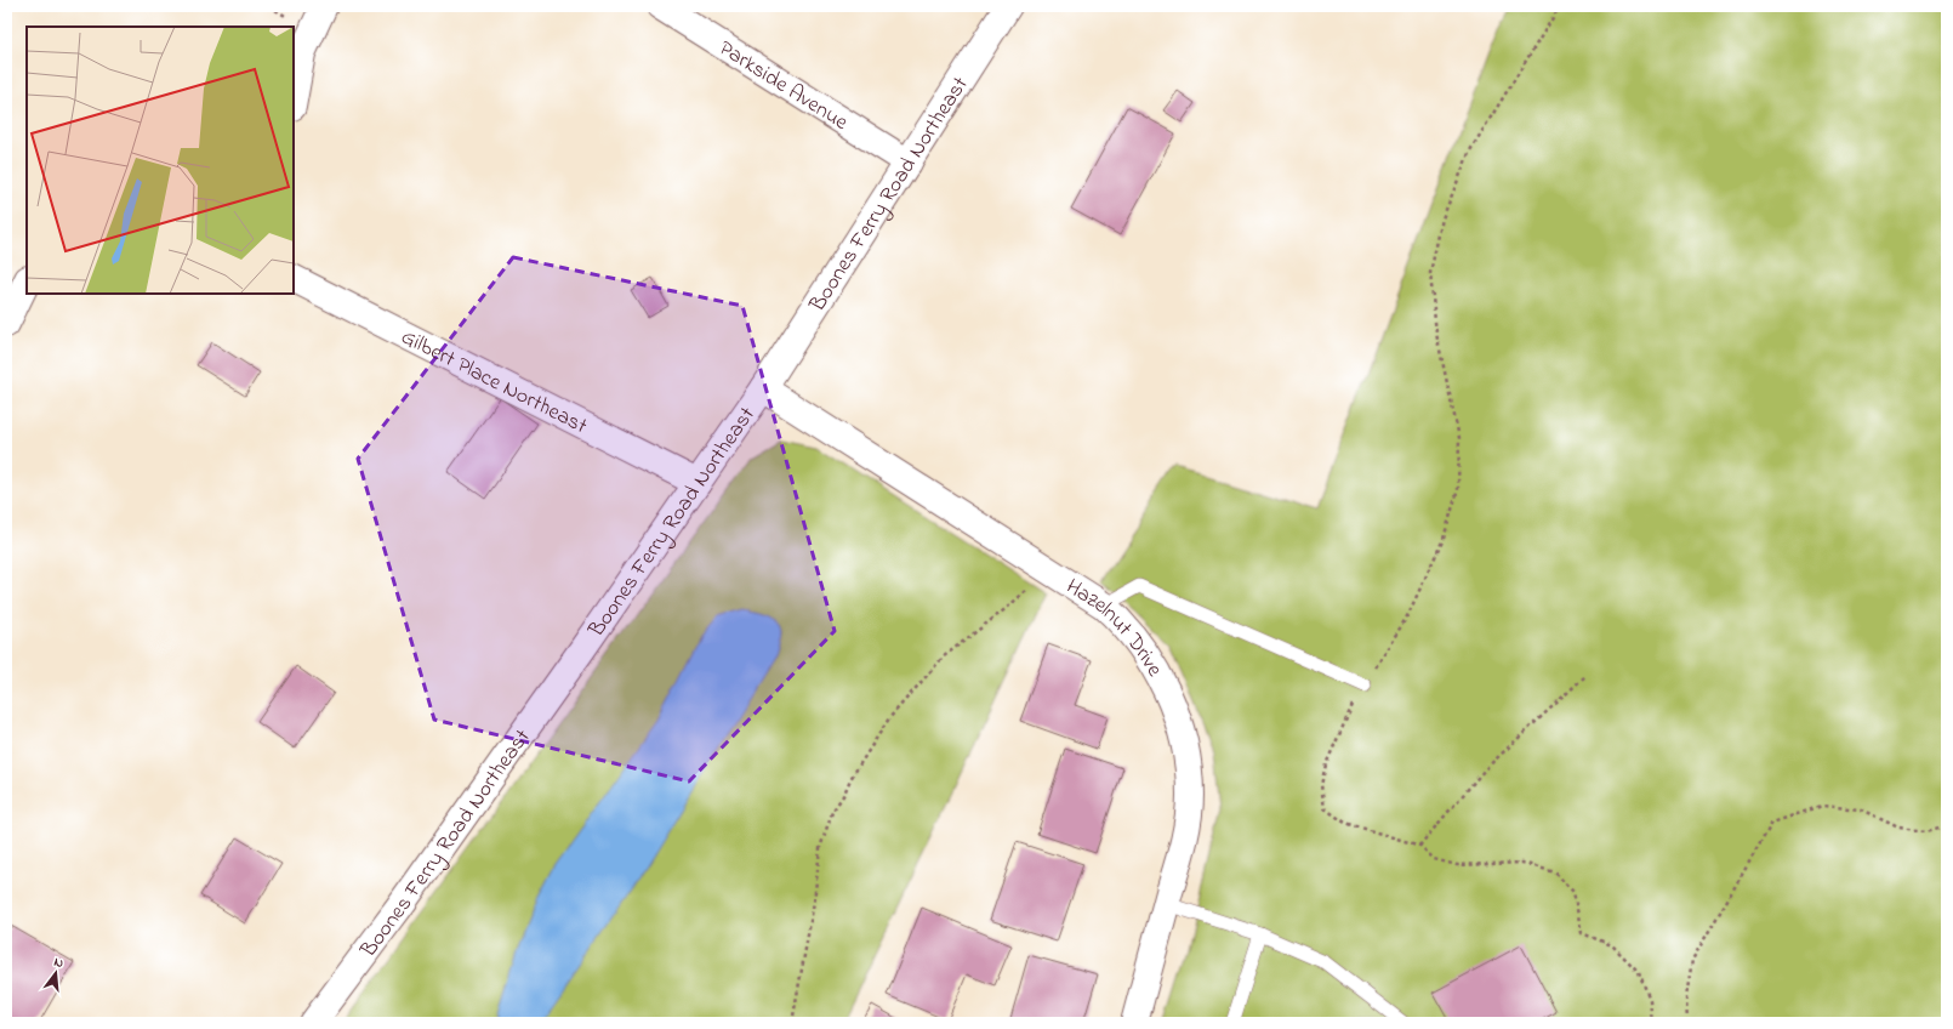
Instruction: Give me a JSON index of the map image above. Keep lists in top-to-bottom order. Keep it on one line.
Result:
{"streets":{"street":["Parkside Avenue","Boones Ferry Road Northeast","Gilbert Place Northeast","Hazelnut Drive"]},"crossings":[["Parkside Avenue","Boones Ferry Road Northeast"],["Boones Ferry Road Northeast","Gilbert Place Northeast"],["Boones Ferry Road Northeast","Hazelnut Drive"]],"north":"top"}
